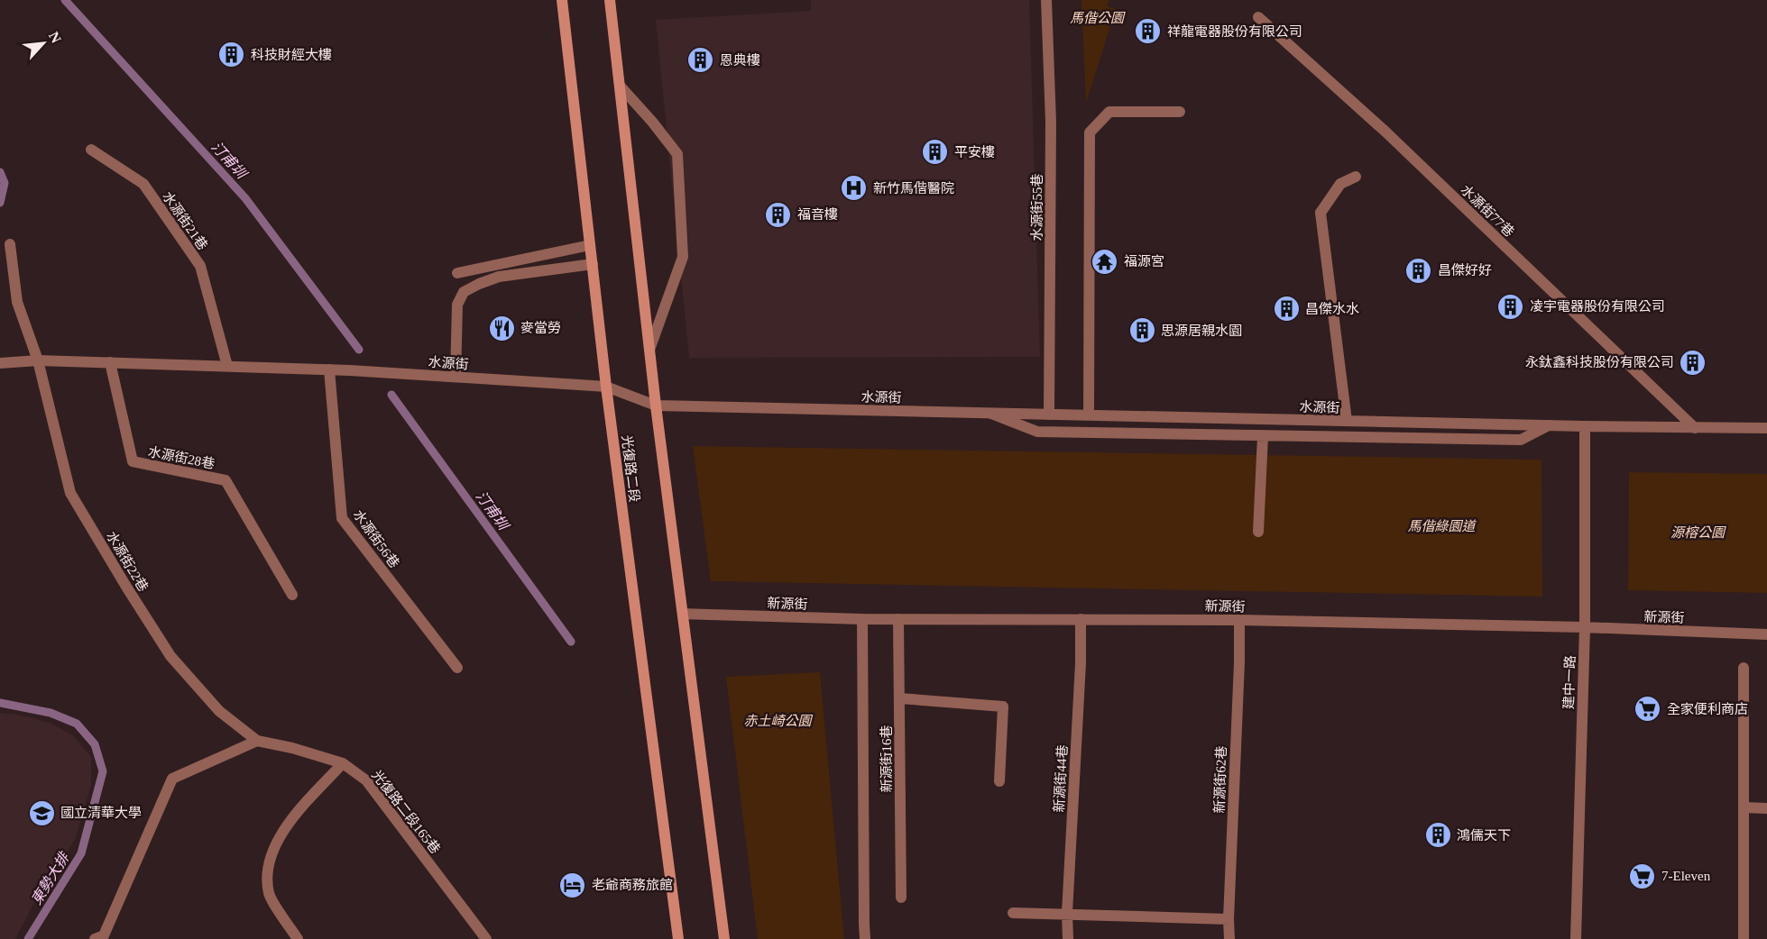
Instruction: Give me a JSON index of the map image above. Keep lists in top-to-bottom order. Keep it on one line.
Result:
{"streets":{"main road":["光復路二段"],"street":["水源街55巷","水源街77巷","水源街21巷","水源街","水源街28巷","水源街56巷","水源街22巷","新源街","建中一路","新源街16巷","新源街44巷","新源街62巷","光復路二段165巷"]},"crossings":[["水源街55巷","水源街"],["水源街77巷","水源街"],["水源街21巷","水源街"],["水源街","水源街28巷"],["水源街","光復路二段"],["水源街","水源街56巷"],["水源街","水源街22巷"],["水源街","建中一路"],["水源街22巷","光復路二段165巷"],["新源街","建中一路"],["新源街","新源街16巷"],["新源街","新源街44巷"],["新源街","新源街62巷"]],"water":["汀甫圳","東勢大排"],"parks":["馬偕公園","馬偕綠園道","源榕公園","赤土崎公園"],"places":{"building":["祥龍電器股份有限公司","科技財經大樓","恩典樓","平安樓","福音樓","昌傑好好","凌宇電器股份有限公司","昌傑水水","思源居親水園","永鈦鑫科技股份有限公司","鴻儒天下"],"hospital":["新竹馬偕醫院"],"temple":["福源宮"],"restaurant":["麥當勞"],"supermarket":["全家便利商店","7-Eleven"],"school or university":["國立清華大學"],"hotel":["老爺商務旅館"]},"north":"top right"}
